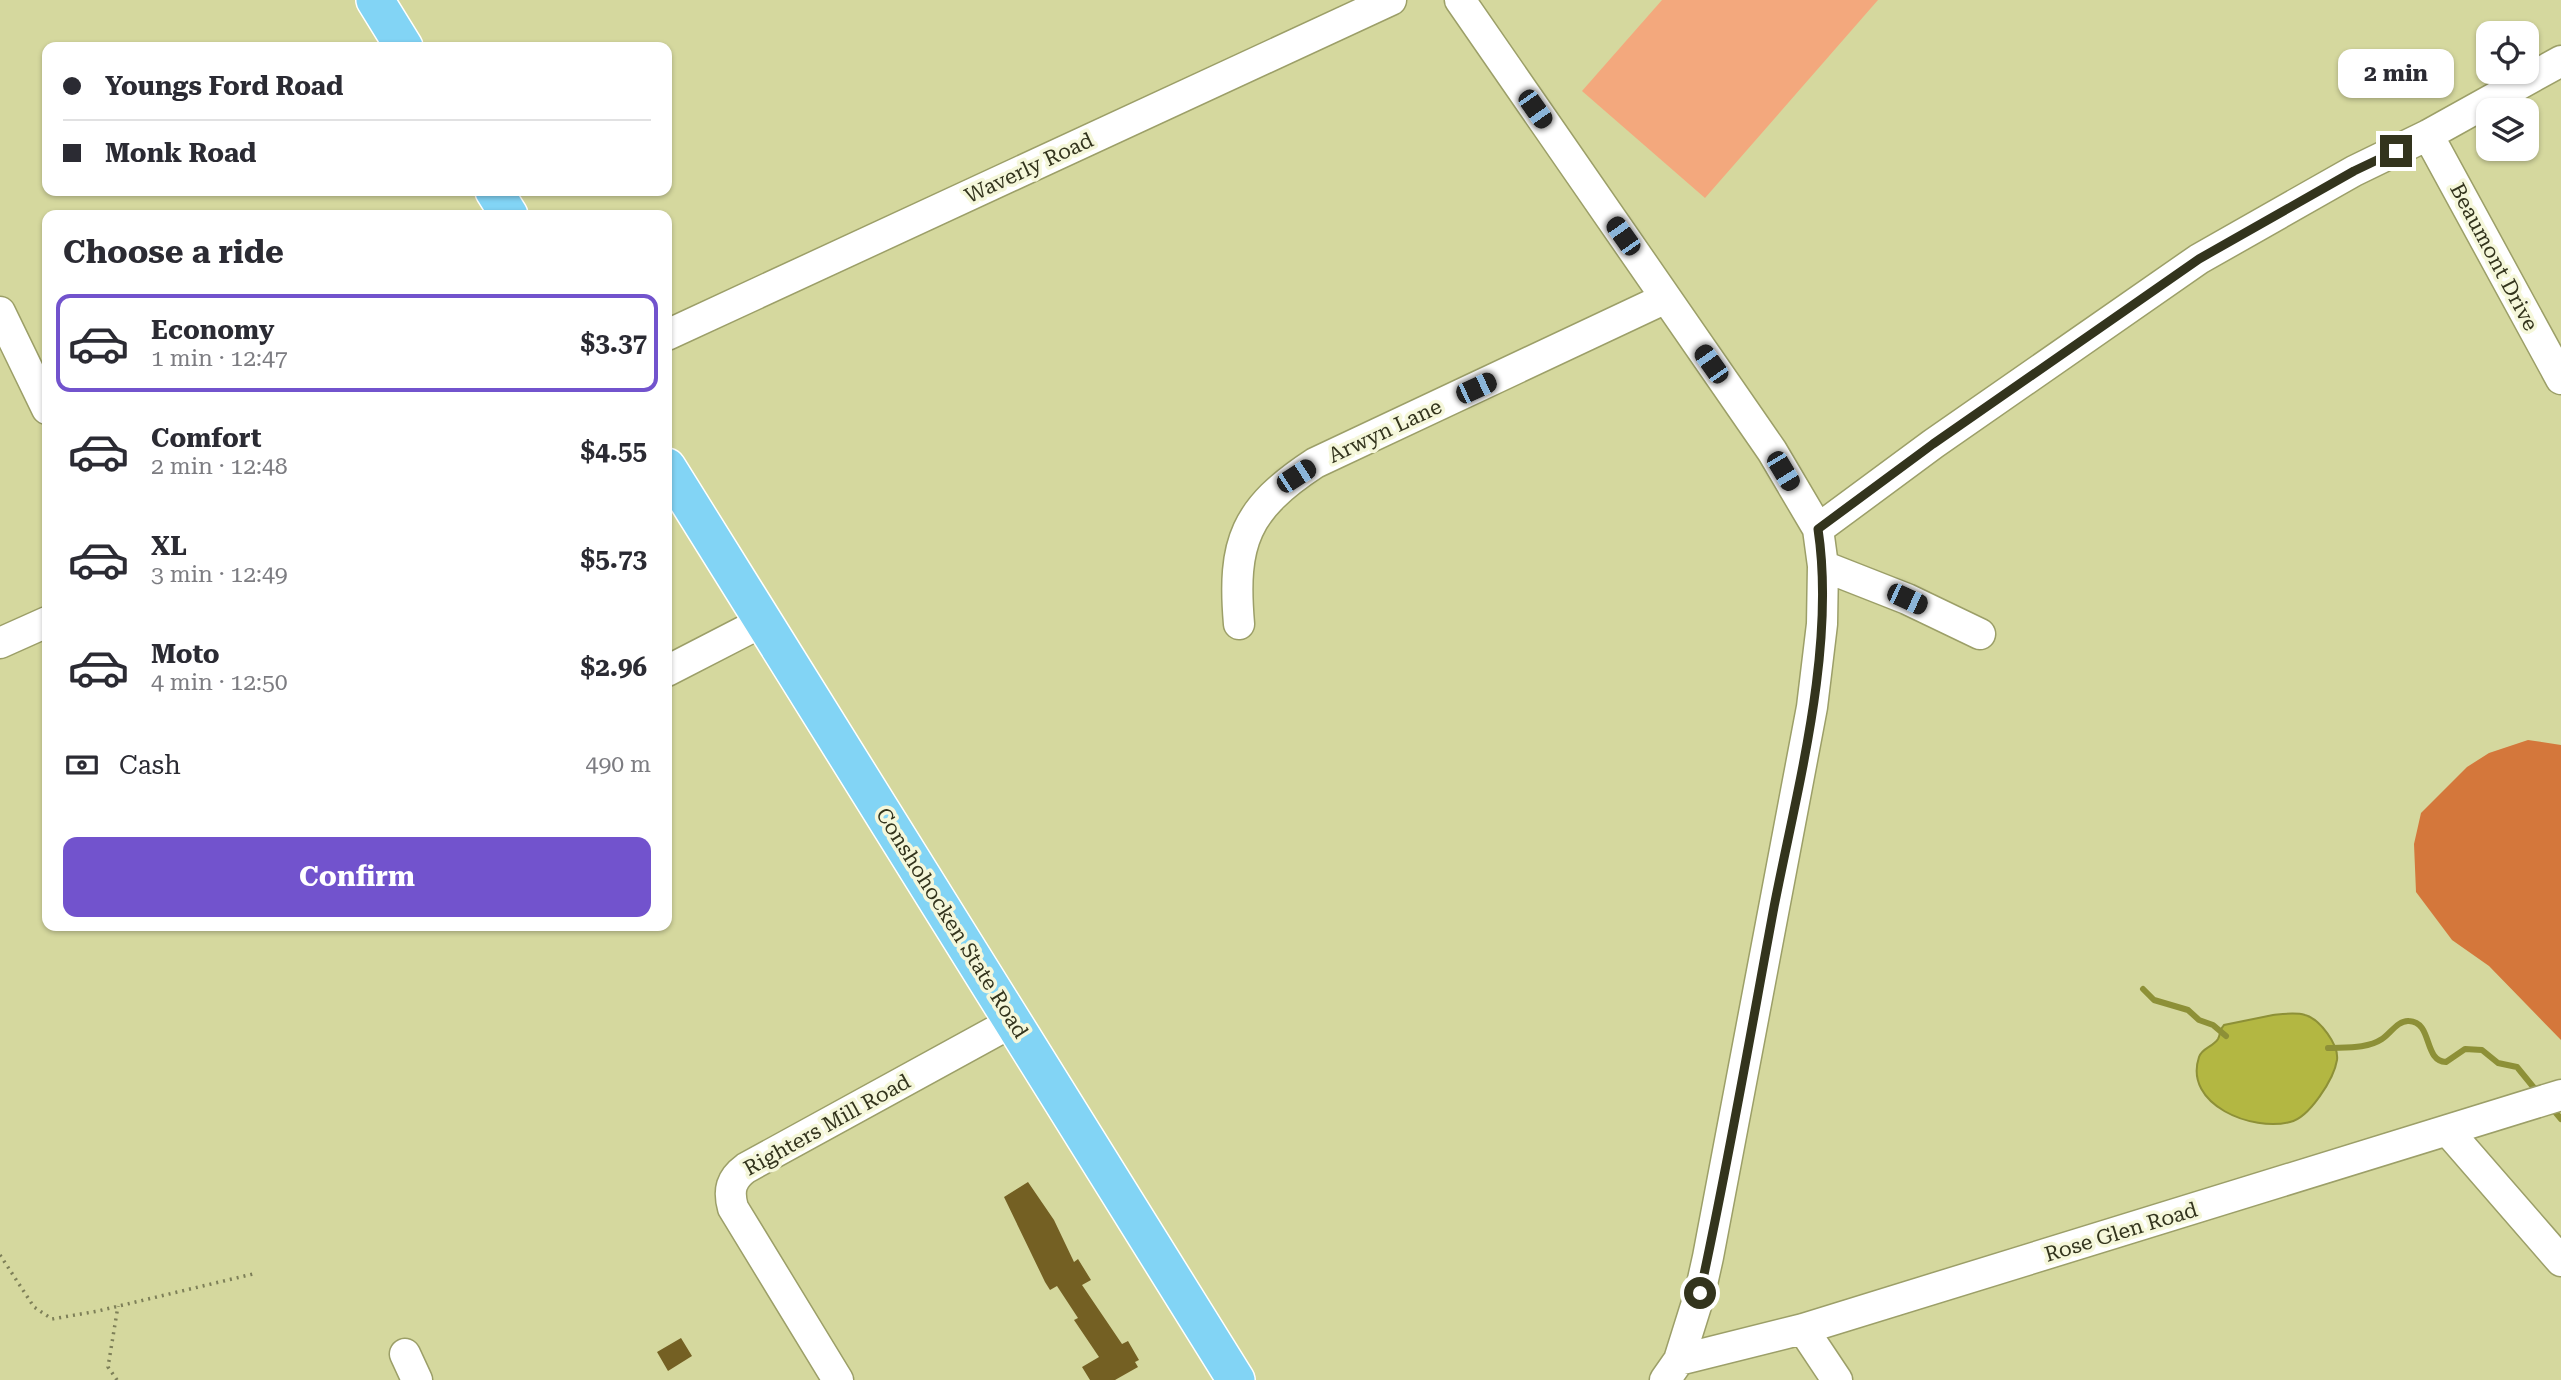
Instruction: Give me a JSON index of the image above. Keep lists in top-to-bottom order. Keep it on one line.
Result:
{"streets":{"main road":["Conshohocken State Road"],"street":["Waverly Road","Beaumont Drive","Arwyn Lane","Righters Mill Road","Rose Glen Road"]},"crossings":[["Conshohocken State Road","Righters Mill Road"]],"page":{"banner":["Youngs Ford Road","Monk Road"],"bubble":"2 min","heading":"Choose a ride","list":[{"name":"Economy","note":"1 min · 12:47","value":"$3.37"},{"name":"Comfort","note":"2 min · 12:48","value":"$4.55"},{"name":"XL","note":"3 min · 12:49","value":"$5.73"},{"name":"Moto","note":"4 min · 12:50","value":"$2.96"}],"pay":["Cash","490 m"],"buttons":"Confirm"}}
